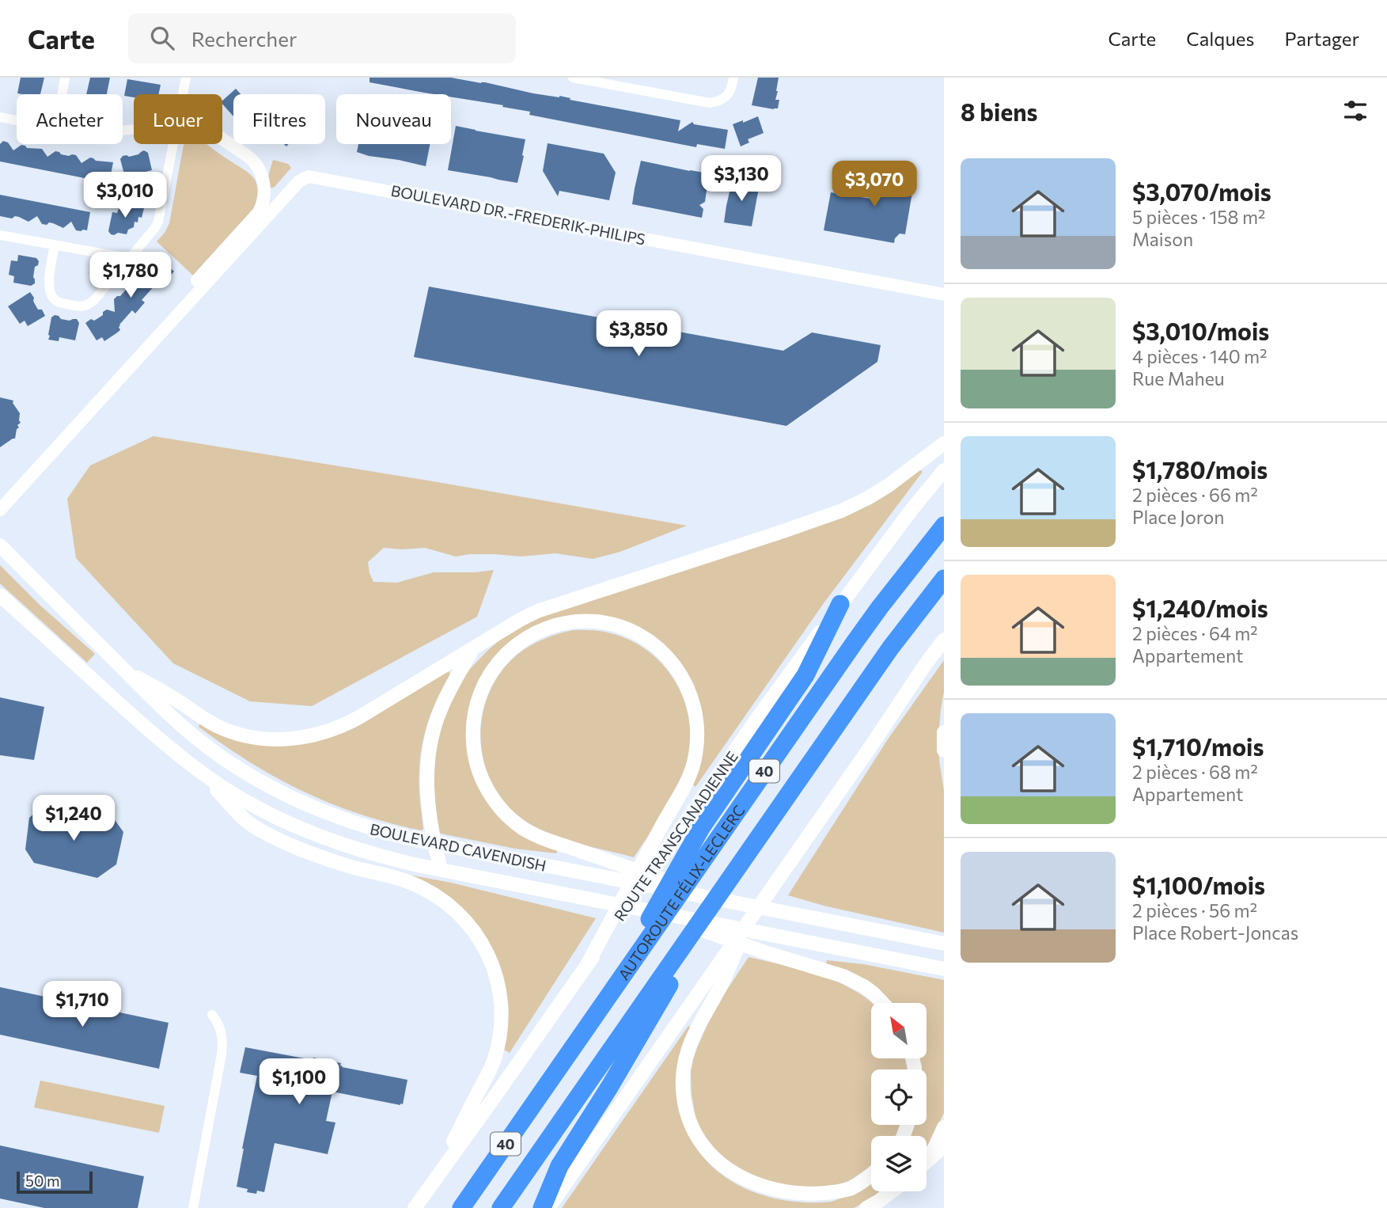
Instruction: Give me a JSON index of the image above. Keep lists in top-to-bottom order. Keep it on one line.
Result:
{"streets":{"highway":["40","AUTOROUTE FÉLIX-LECLERC"],"main road":["ROUTE TRANSCANADIENNE","BOULEVARD CAVENDISH"],"street":["BOULEVARD DR.-FREDERIK-PHILIPS"]},"scale_bar":"50 m","north":"top left","page":{"header":"Carte","search":"Rechercher","nav":["Carte","Calques","Partager"],"heading":"8 biens","chip":["Acheter","Louer","Filtres","Nouveau"],"list":[{"name":"$3,070/mois","note":"5 pièces · 158 m² · Maison"},{"name":"$3,010/mois","note":"4 pièces · 140 m² · Rue Maheu"},{"name":"$1,780/mois","note":"2 pièces · 66 m² · Place Joron"},{"name":"$1,240/mois","note":"2 pièces · 64 m² · Appartement"},{"name":"$1,710/mois","note":"2 pièces · 68 m² · Appartement"},{"name":"$1,100/mois","note":"2 pièces · 56 m² · Place Robert-Joncas"}],"price":["$3,130","$3,070","$3,010","$1,780","$3,850","$1,240","$1,710","$1,100"],"scale":"50 m"}}
